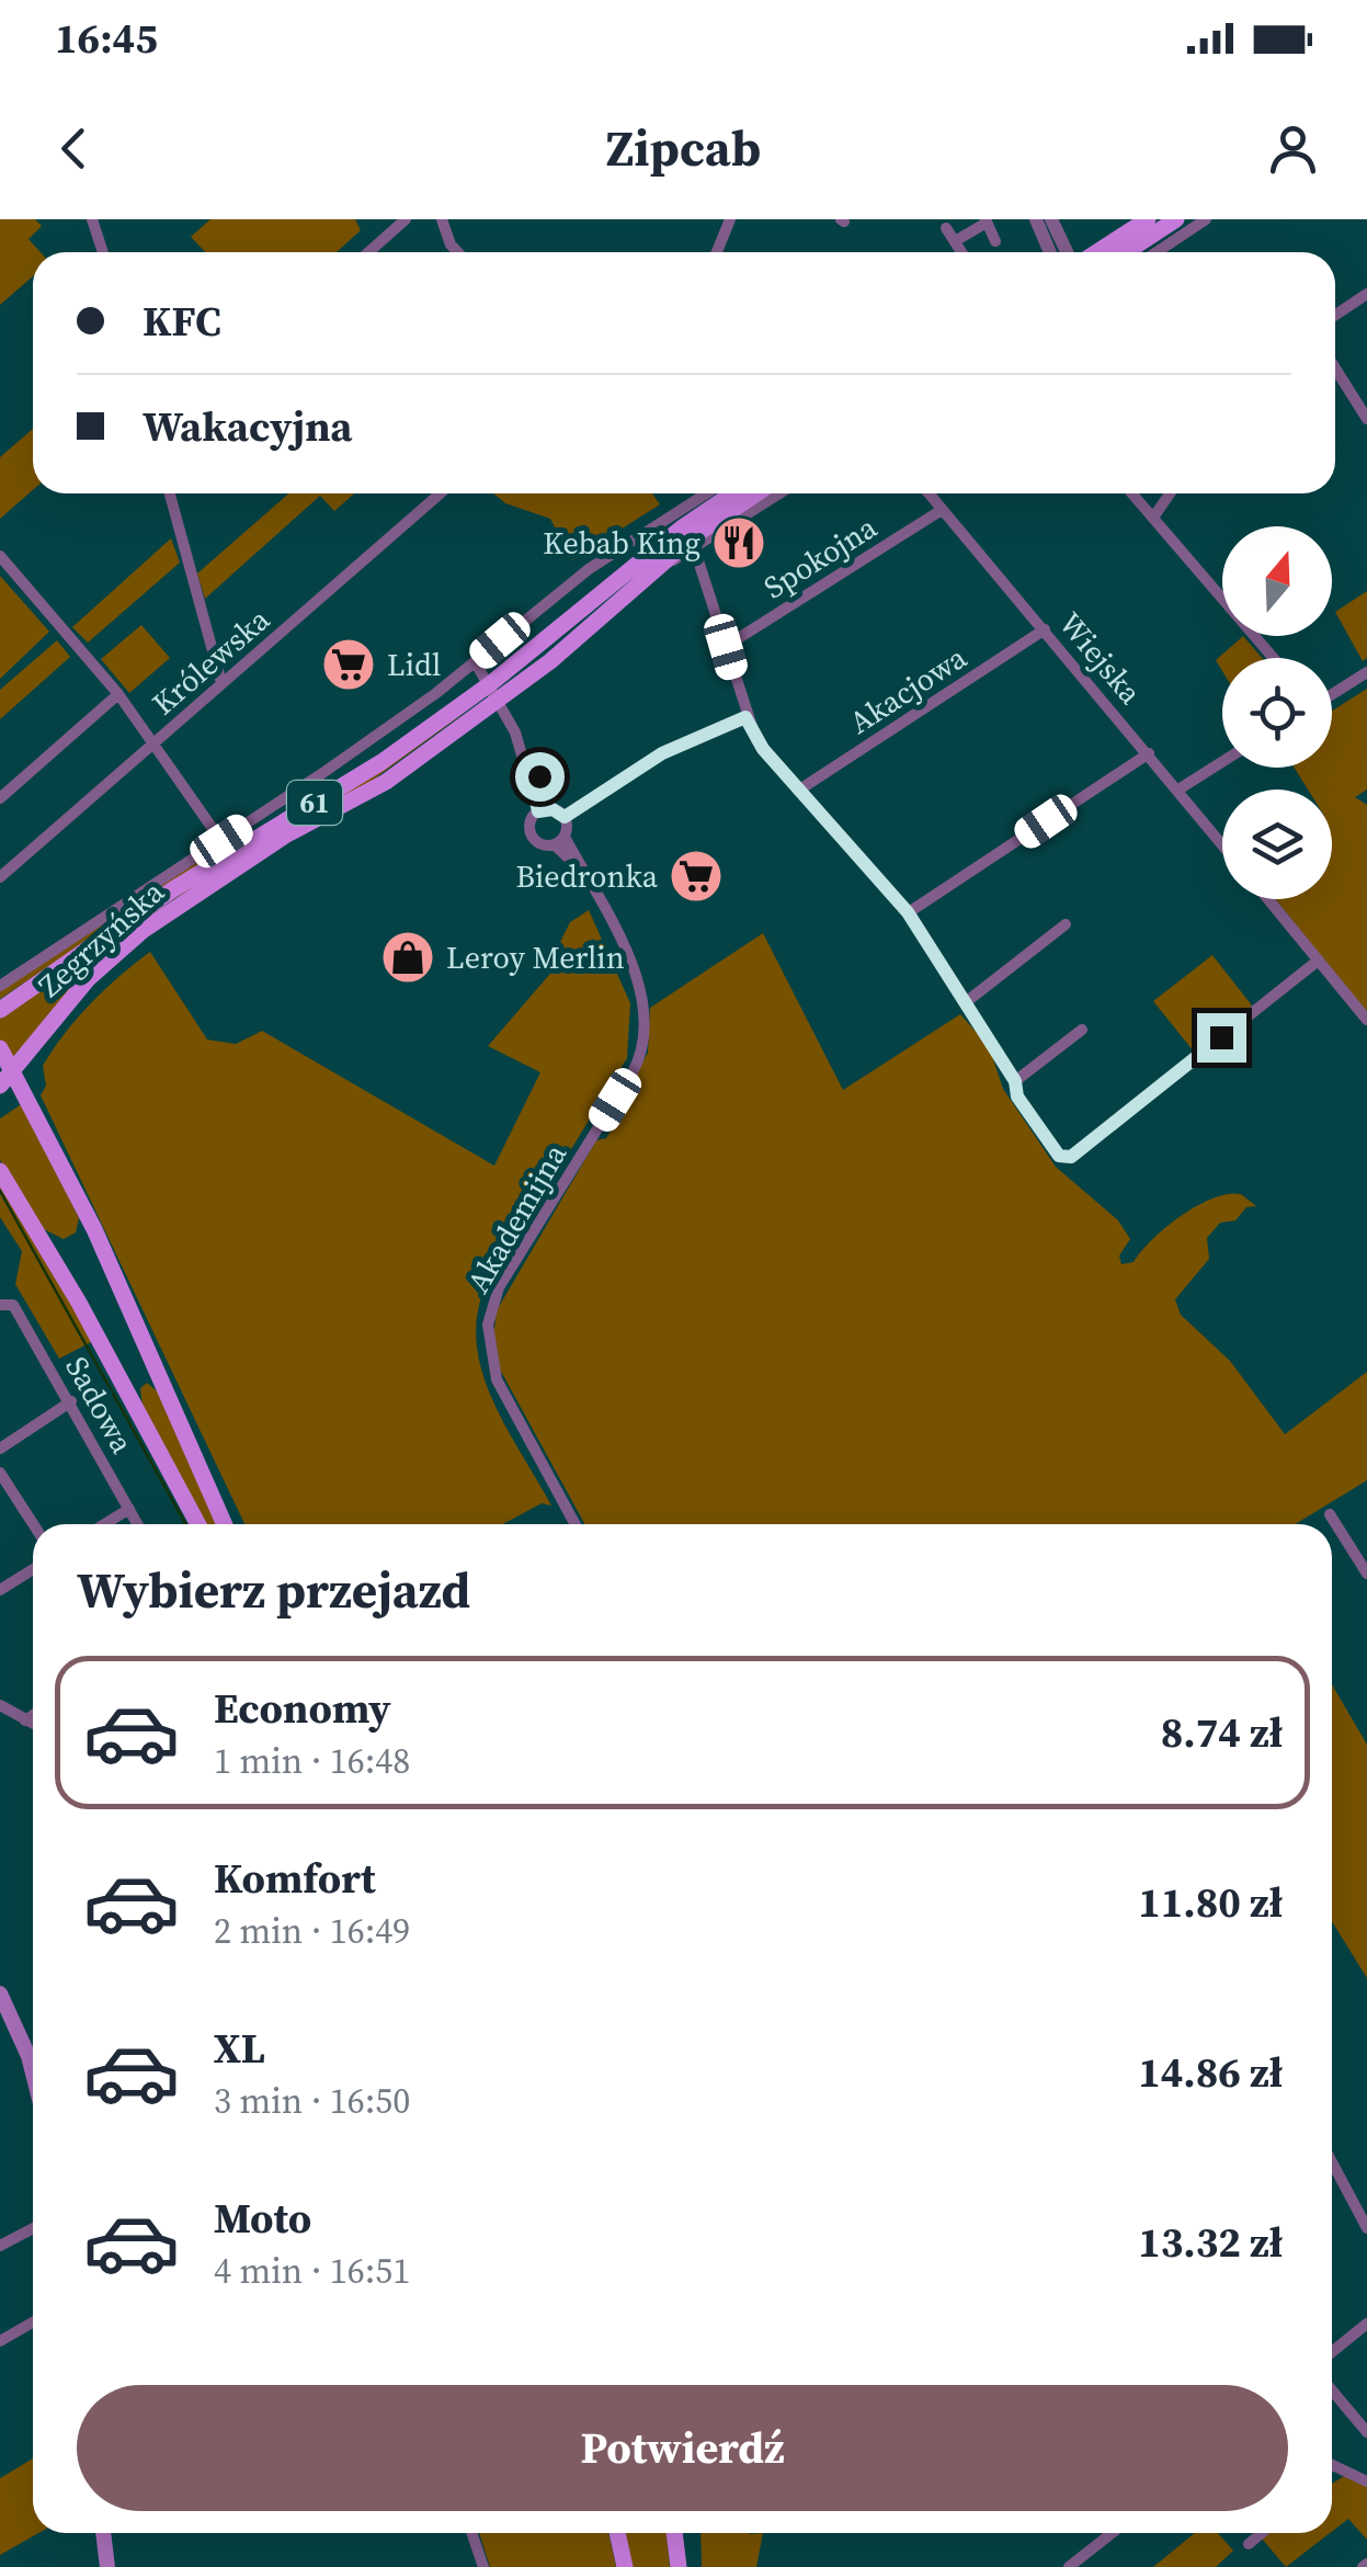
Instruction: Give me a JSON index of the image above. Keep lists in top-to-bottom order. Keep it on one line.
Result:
{"streets":{"main road":["61","Zegrzyńska"],"street":["Spokojna","Wiejska","Królewska","Akacjowa","Akademijna","Sadowa"]},"crossings":[["Spokojna","Wiejska"],["Wiejska","Akacjowa"]],"places":{"restaurant":["Kebab King"],"supermarket":["Lidl","Biedronka"],"shop":["Leroy Merlin"]},"north":"top","page":{"status":"16:45","header":"Zipcab","banner":["KFC","Wakacyjna"],"heading":"Wybierz przejazd","list":[{"name":"Economy","note":"1 min · 16:48","value":"8.74 zł"},{"name":"Komfort","note":"2 min · 16:49","value":"11.80 zł"},{"name":"XL","note":"3 min · 16:50","value":"14.86 zł"},{"name":"Moto","note":"4 min · 16:51","value":"13.32 zł"}],"buttons":"Potwierdź"}}
